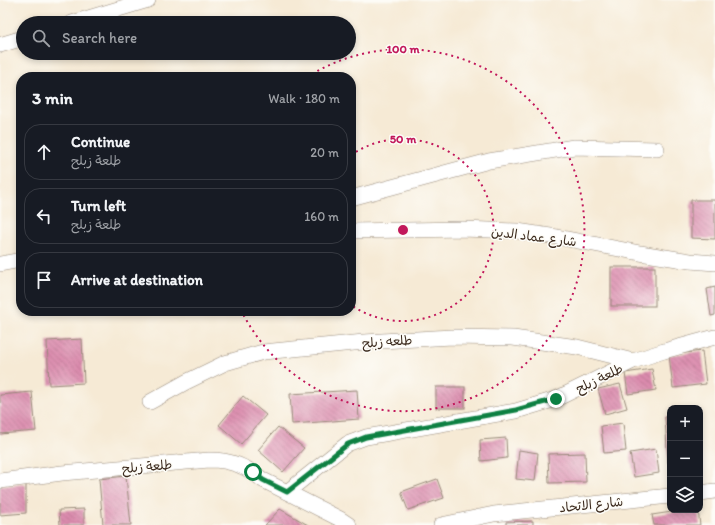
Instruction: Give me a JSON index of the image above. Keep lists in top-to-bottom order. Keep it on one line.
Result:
{"streets":{"street":["شارع عماد الدين","طلعه زبلح","طلعة زبلح","شارع الاتحاد"]},"crossings":[["طلعه زبلح","طلعة زبلح"]],"page":{"search":"Search here","heading":["3 min","Walk · 180 m"],"list":[["Continue","طلعة زبلح","20 m"],["Turn left","طلعة زبلح","160 m"],"Arrive at destination"],"map_buttons":["+","−"]},"rings":["100 m","50 m"]}
